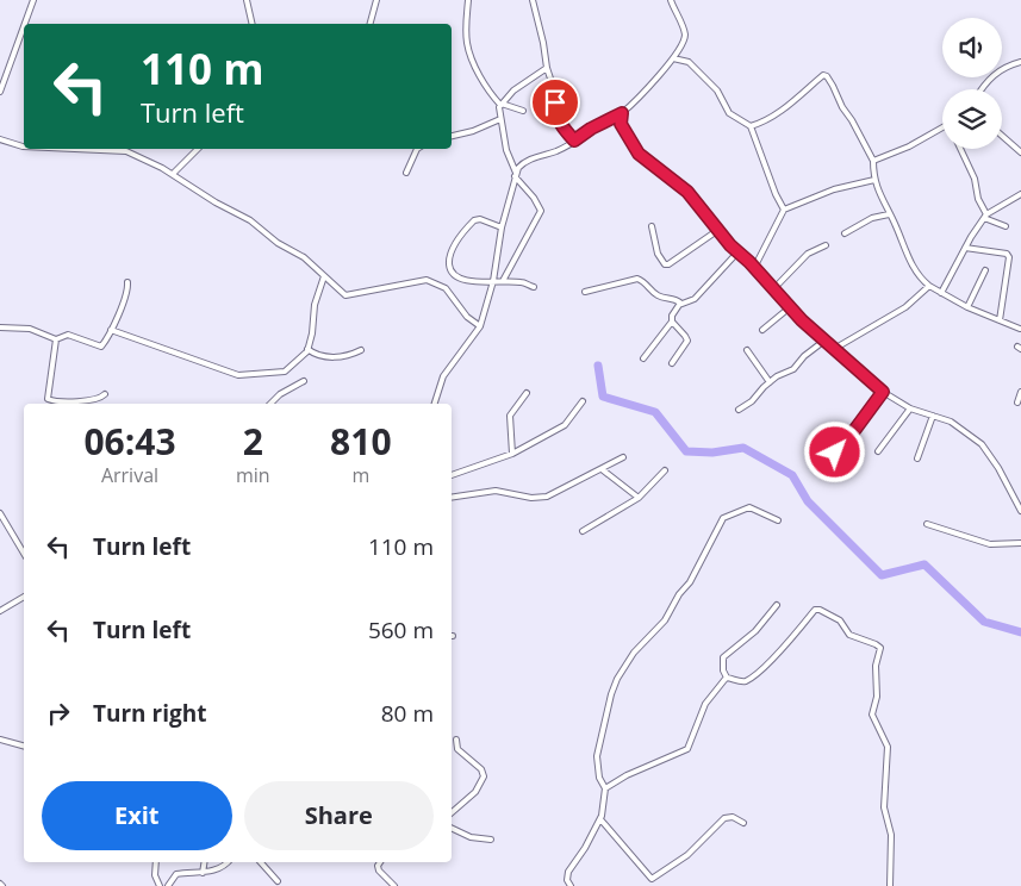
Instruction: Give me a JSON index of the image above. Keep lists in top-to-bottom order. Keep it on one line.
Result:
{"page":{"turn":["110 m","Turn left"],"eta":["06:43","Arrival","2","min","810","m"],"list":[{"name":"Turn left","value":"110 m"},{"name":"Turn left","value":"560 m"},{"name":"Turn right","value":"80 m"}],"buttons":["Exit","Share"]}}
